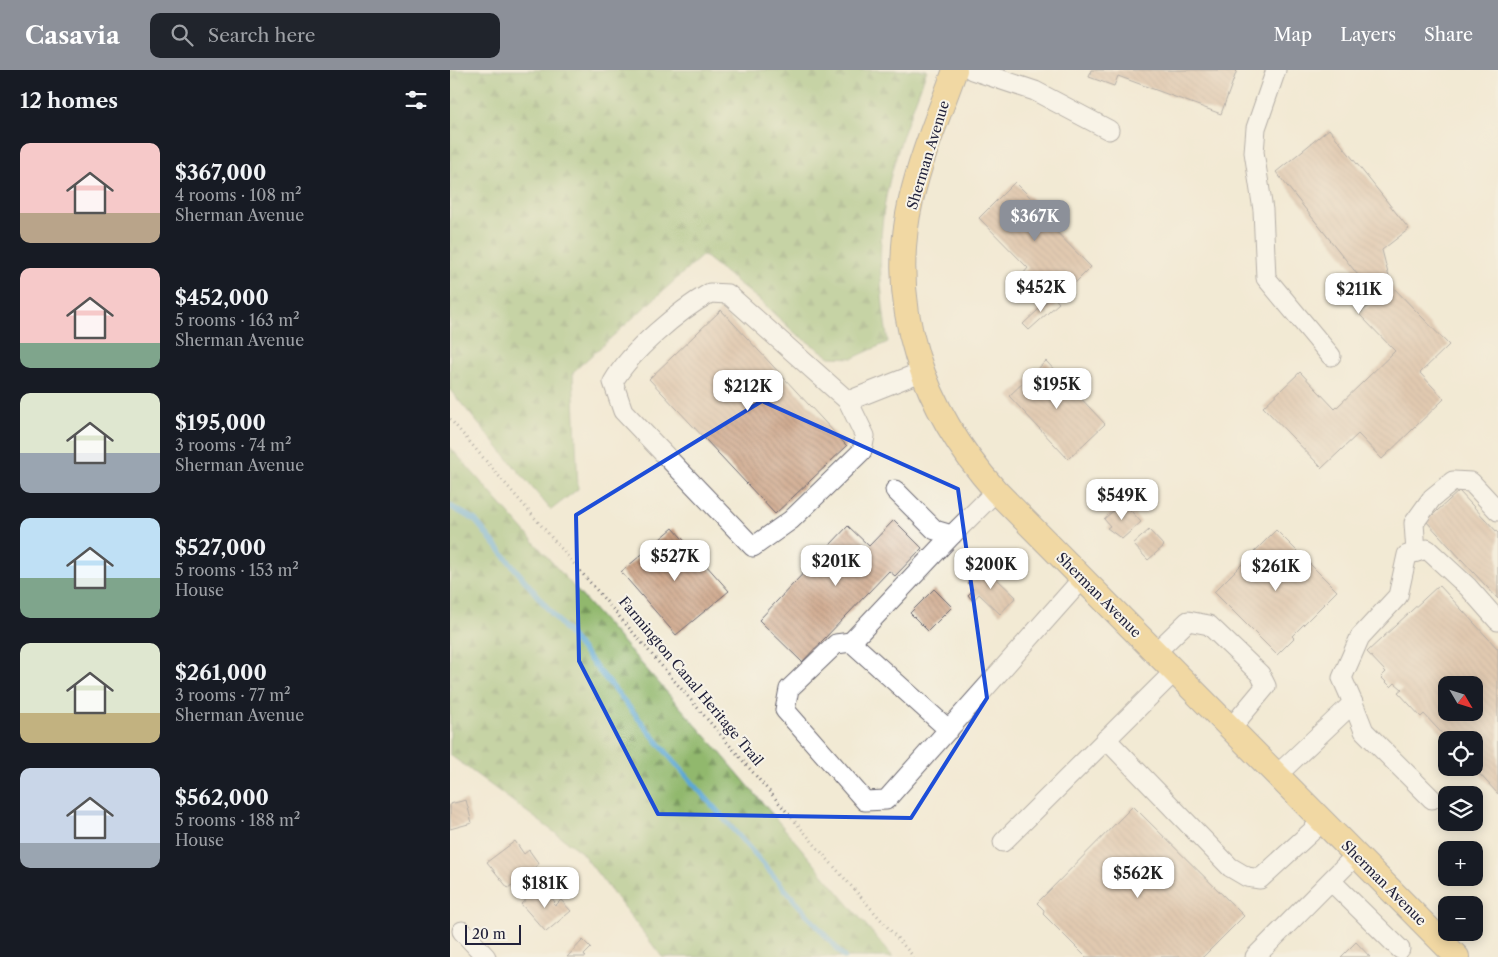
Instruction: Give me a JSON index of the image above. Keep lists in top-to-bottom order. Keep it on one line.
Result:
{"streets":{"main road":["Sherman Avenue"],"path":["Farmington Canal Heritage Trail"]},"scale_bar":"20 m","north":"bottom right","page":{"header":"Casavia","search":"Search here","nav":["Map","Layers","Share"],"heading":"12 homes","list":[{"name":"$367,000","note":"4 rooms · 108 m² · Sherman Avenue"},{"name":"$452,000","note":"5 rooms · 163 m² · Sherman Avenue"},{"name":"$195,000","note":"3 rooms · 74 m² · Sherman Avenue"},{"name":"$527,000","note":"5 rooms · 153 m² · House"},{"name":"$261,000","note":"3 rooms · 77 m² · Sherman Avenue"},{"name":"$562,000","note":"5 rooms · 188 m² · House"}],"price":["$367K","$452K","$211K","$195K","$212K","$549K","$527K","$201K","$200K","$261K","$562K","$181K"],"map_buttons":["+","−"],"scale":"20 m"}}
